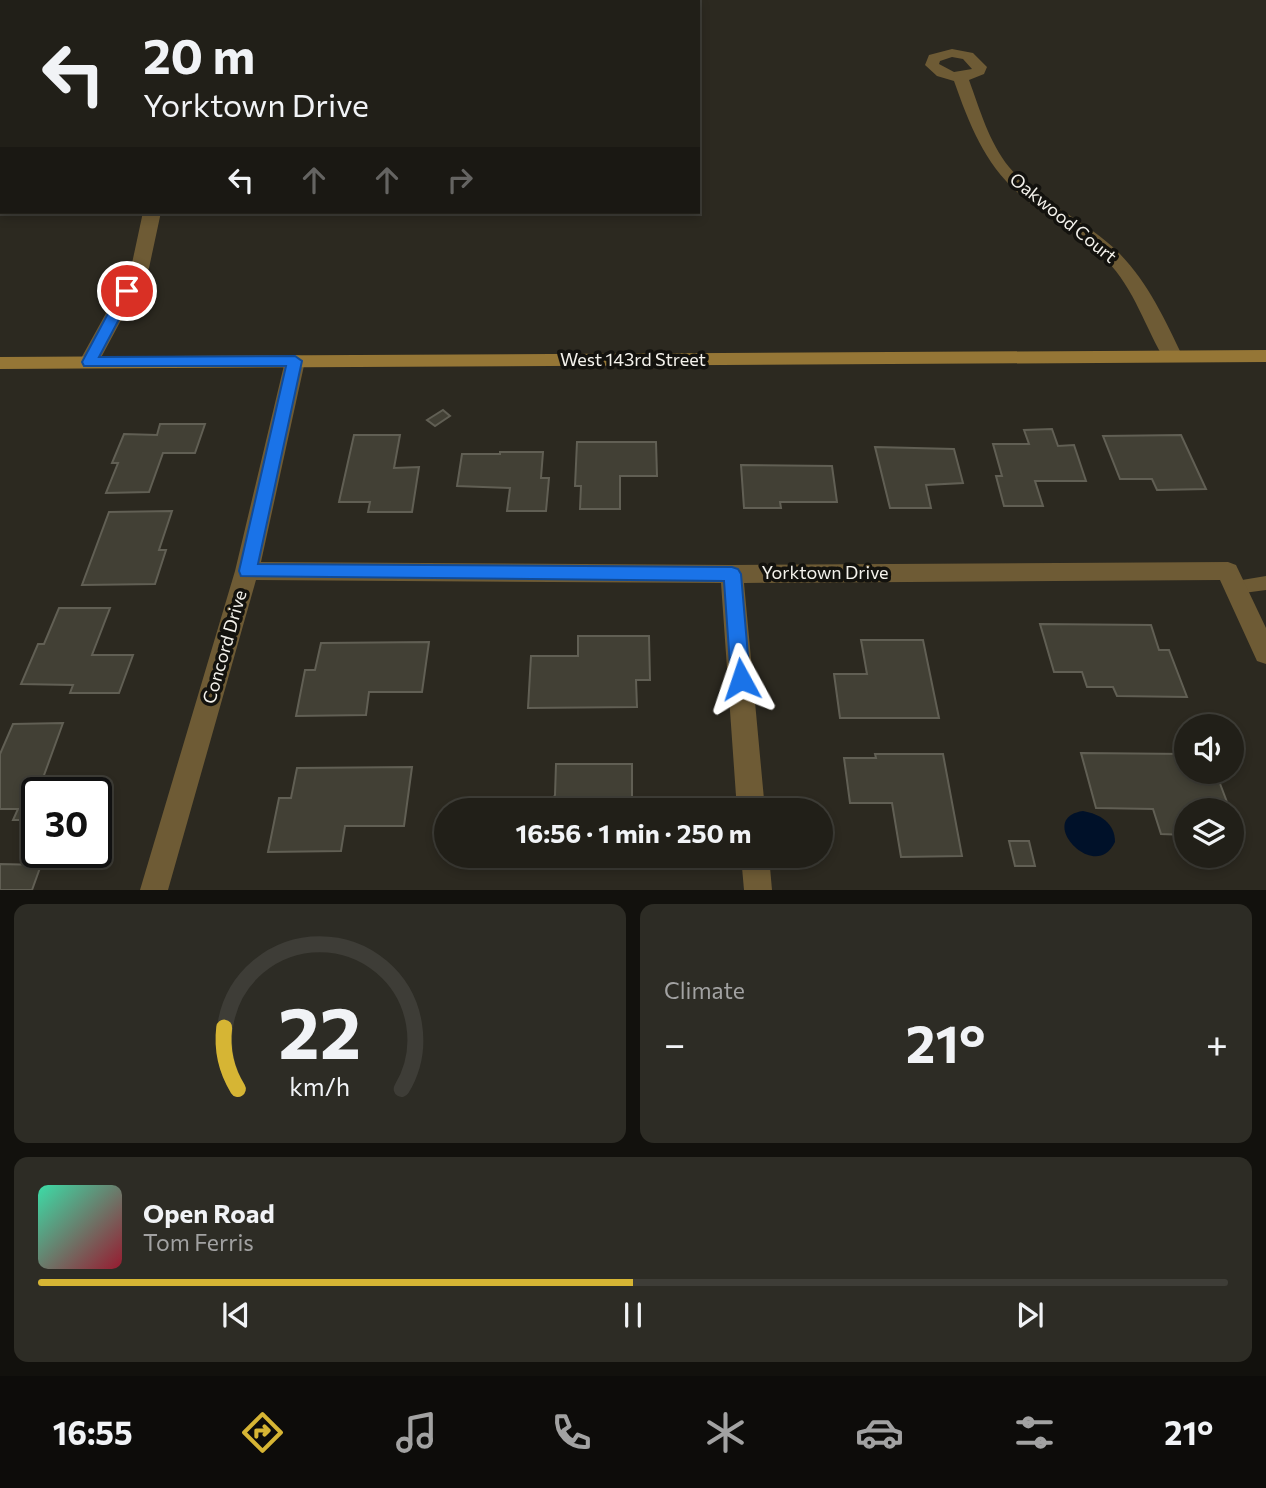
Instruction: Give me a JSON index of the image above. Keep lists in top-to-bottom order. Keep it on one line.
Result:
{"streets":{"main road":["West 143rd Street"],"street":["Oakwood Court","Yorktown Drive","Concord Drive"]},"crossings":[["Oakwood Court","West 143rd Street"],["West 143rd Street","Concord Drive"],["Yorktown Drive","Concord Drive"]],"page":{"turn":["20 m","Yorktown Drive"],"limit":"30","trip":"16:56 · 1 min · 250 m","tile":"Climate","heat":["−","21°","+"],"song":["Open Road","Tom Ferris"],"tabs":["16:55","21°"],"gauge":["22","km/h"]}}
